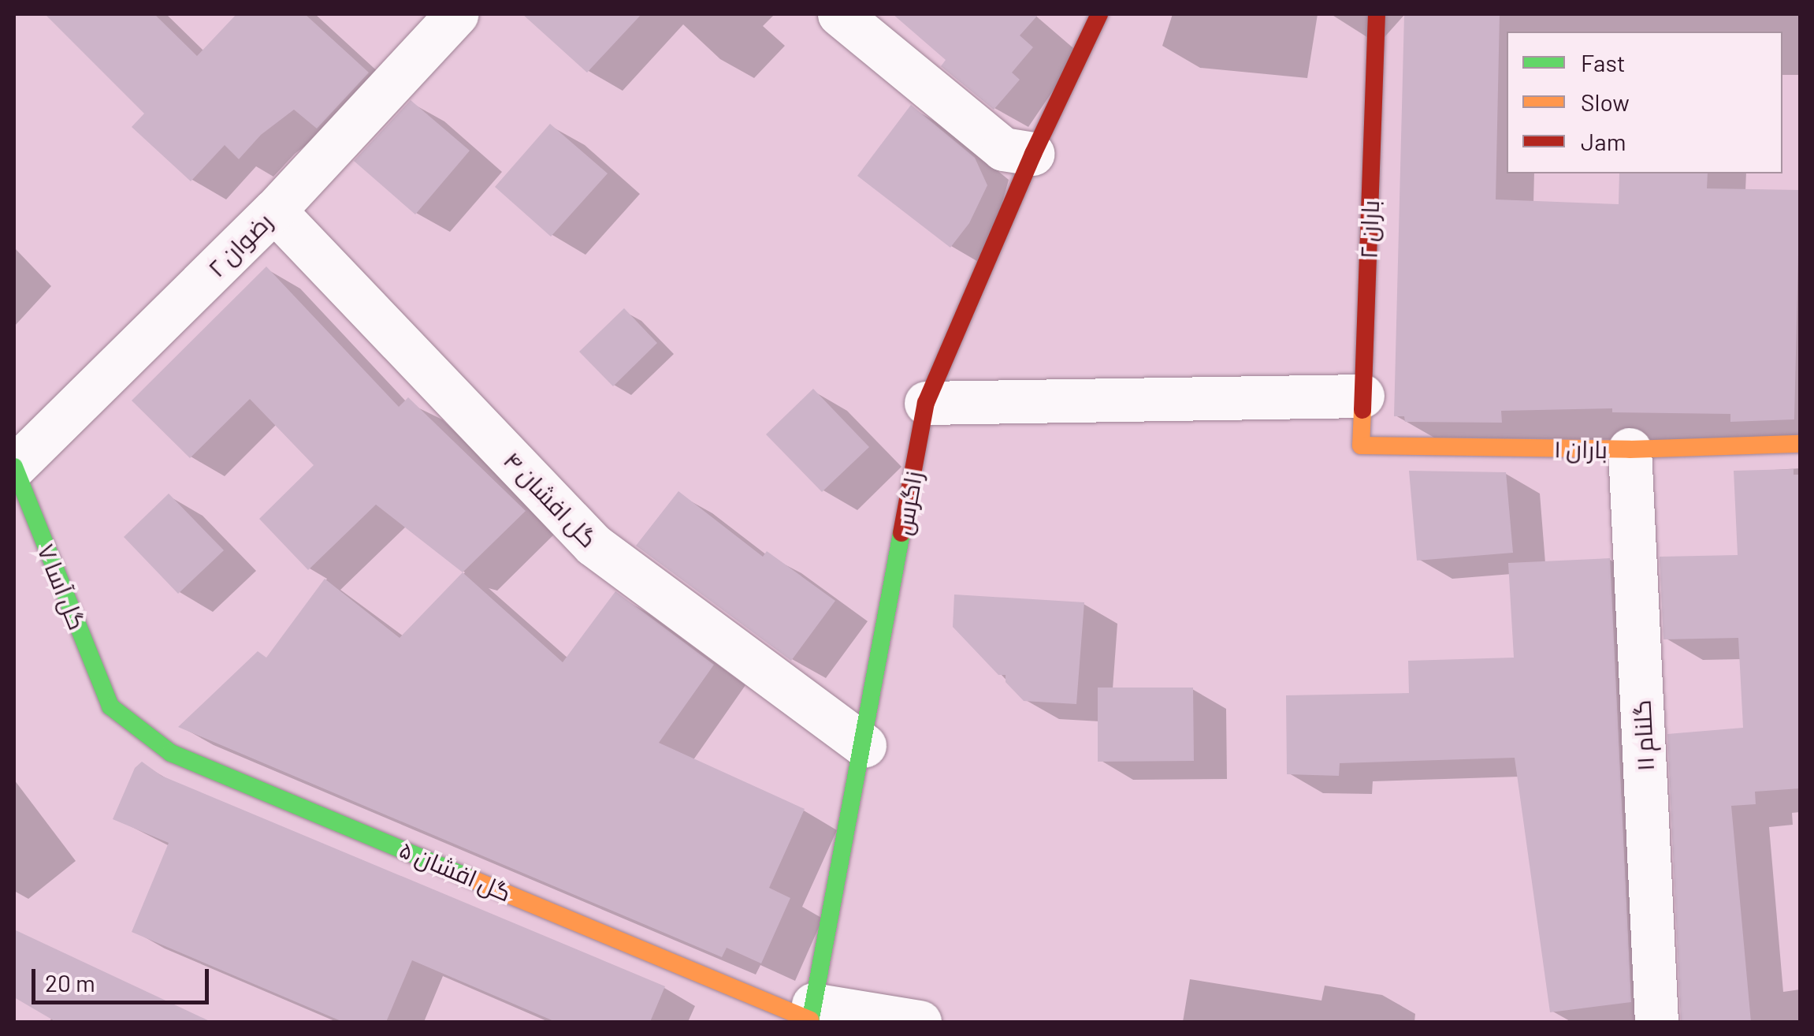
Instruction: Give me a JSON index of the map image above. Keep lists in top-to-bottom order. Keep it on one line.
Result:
{"streets":{"street":["باران ۲","رضوان ۲","باران ۱","گل افشان ۴","زاگرس","گل آسا ۷","گلنام ۱۱","گل افشان ۵"]},"crossings":[["باران ۲","باران ۱"],["رضوان ۲","گل افشان ۴"],["رضوان ۲","گل آسا ۷"],["باران ۱","گلنام ۱۱"],["گل افشان ۴","زاگرس"],["زاگرس","گل افشان ۵"],["گل آسا ۷","گل افشان ۵"]],"legend":["Fast","Slow","Jam"],"scale_bar":"20 m"}
